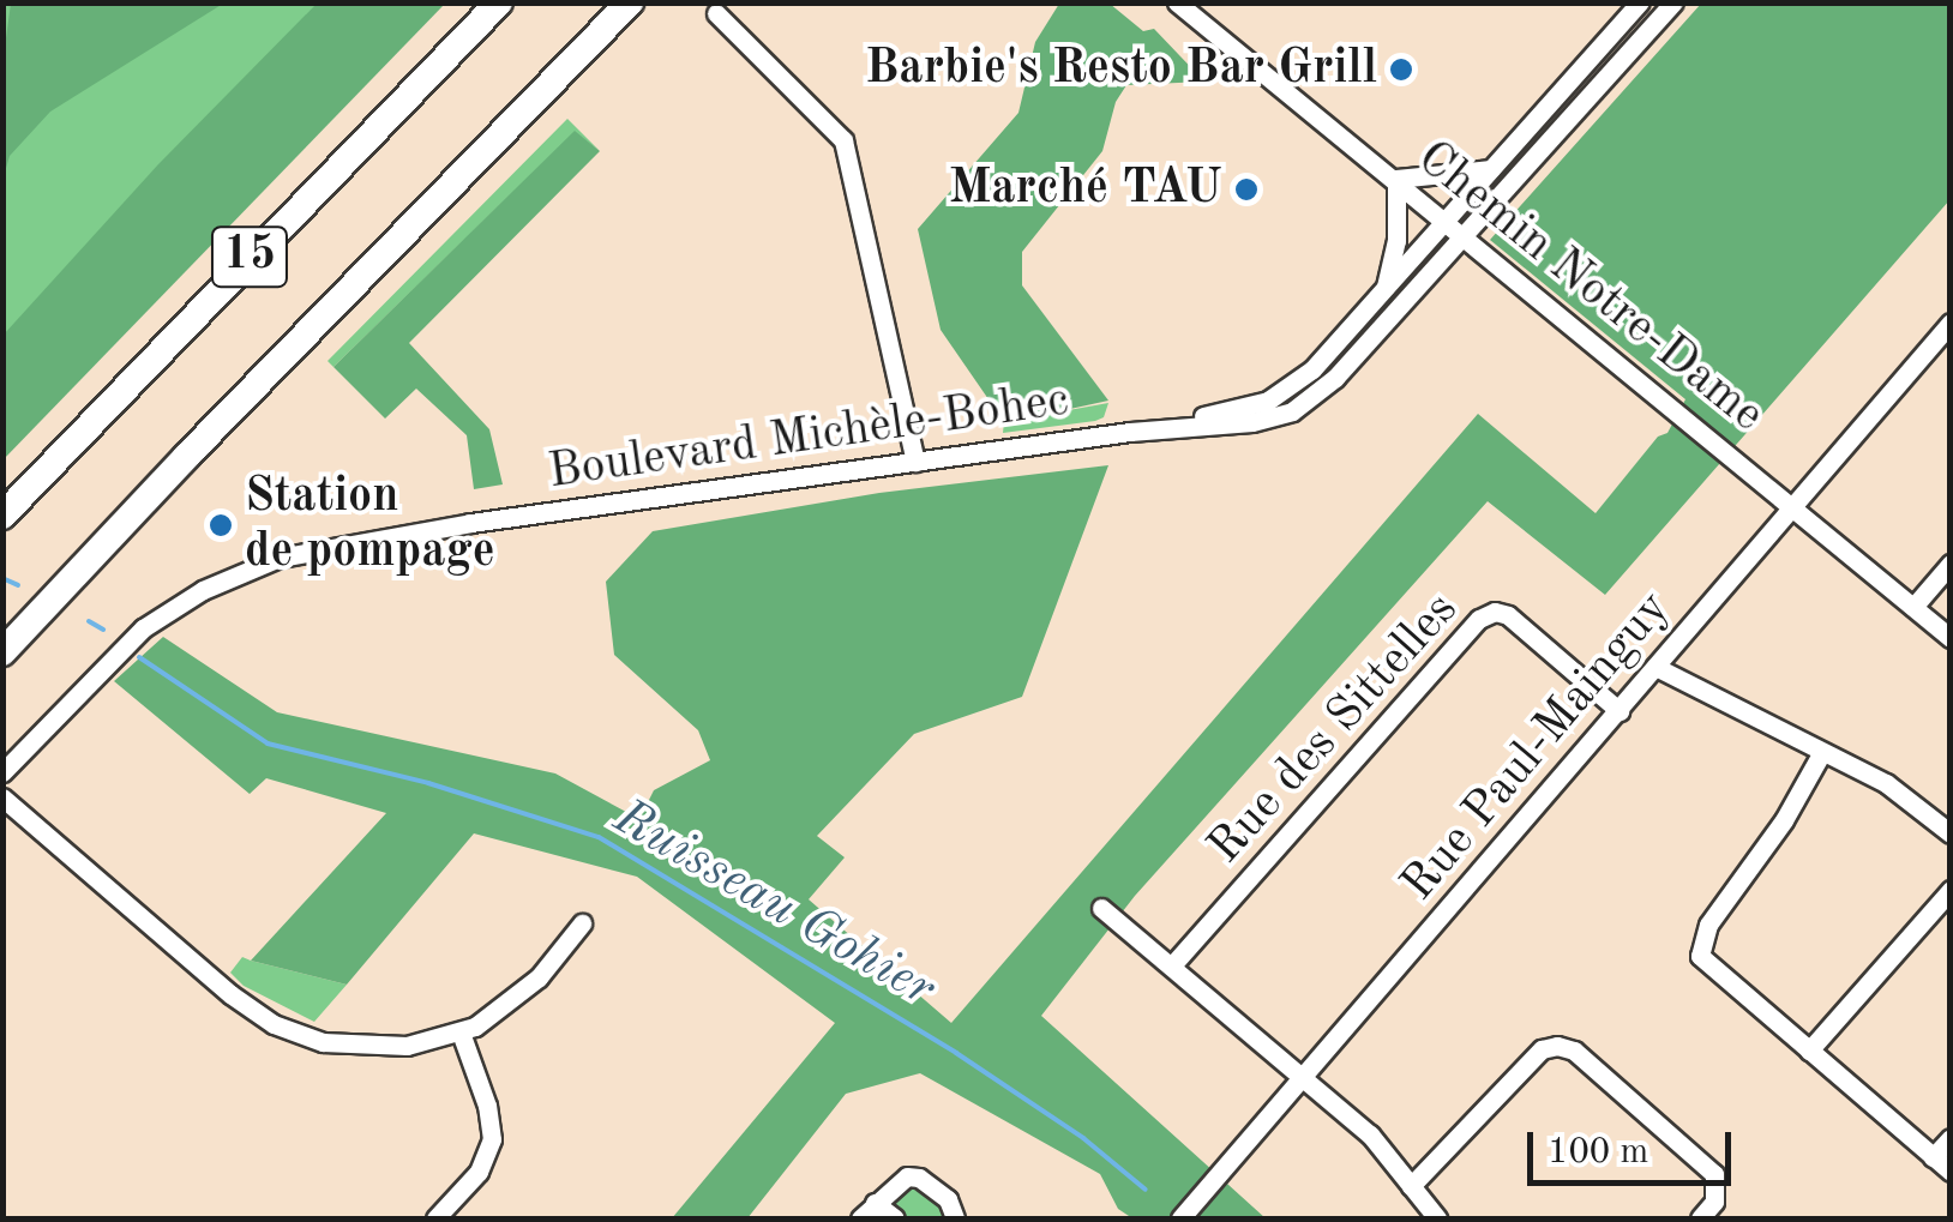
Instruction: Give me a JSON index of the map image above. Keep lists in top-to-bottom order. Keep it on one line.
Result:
{"streets":{"highway":["15"],"street":["Chemin Notre-Dame","Boulevard Michèle-Bohec","Rue des Sittelles","Rue Paul-Mainguy"]},"crossings":[["Chemin Notre-Dame","Boulevard Michèle-Bohec"],["Chemin Notre-Dame","Rue Paul-Mainguy"],["Rue des Sittelles","Rue Paul-Mainguy"]],"water":["Ruisseau Gohier"],"places":["Barbie's Resto Bar Grill","Marché TAU","Station de pompage"],"scale_bar":"100 m"}
